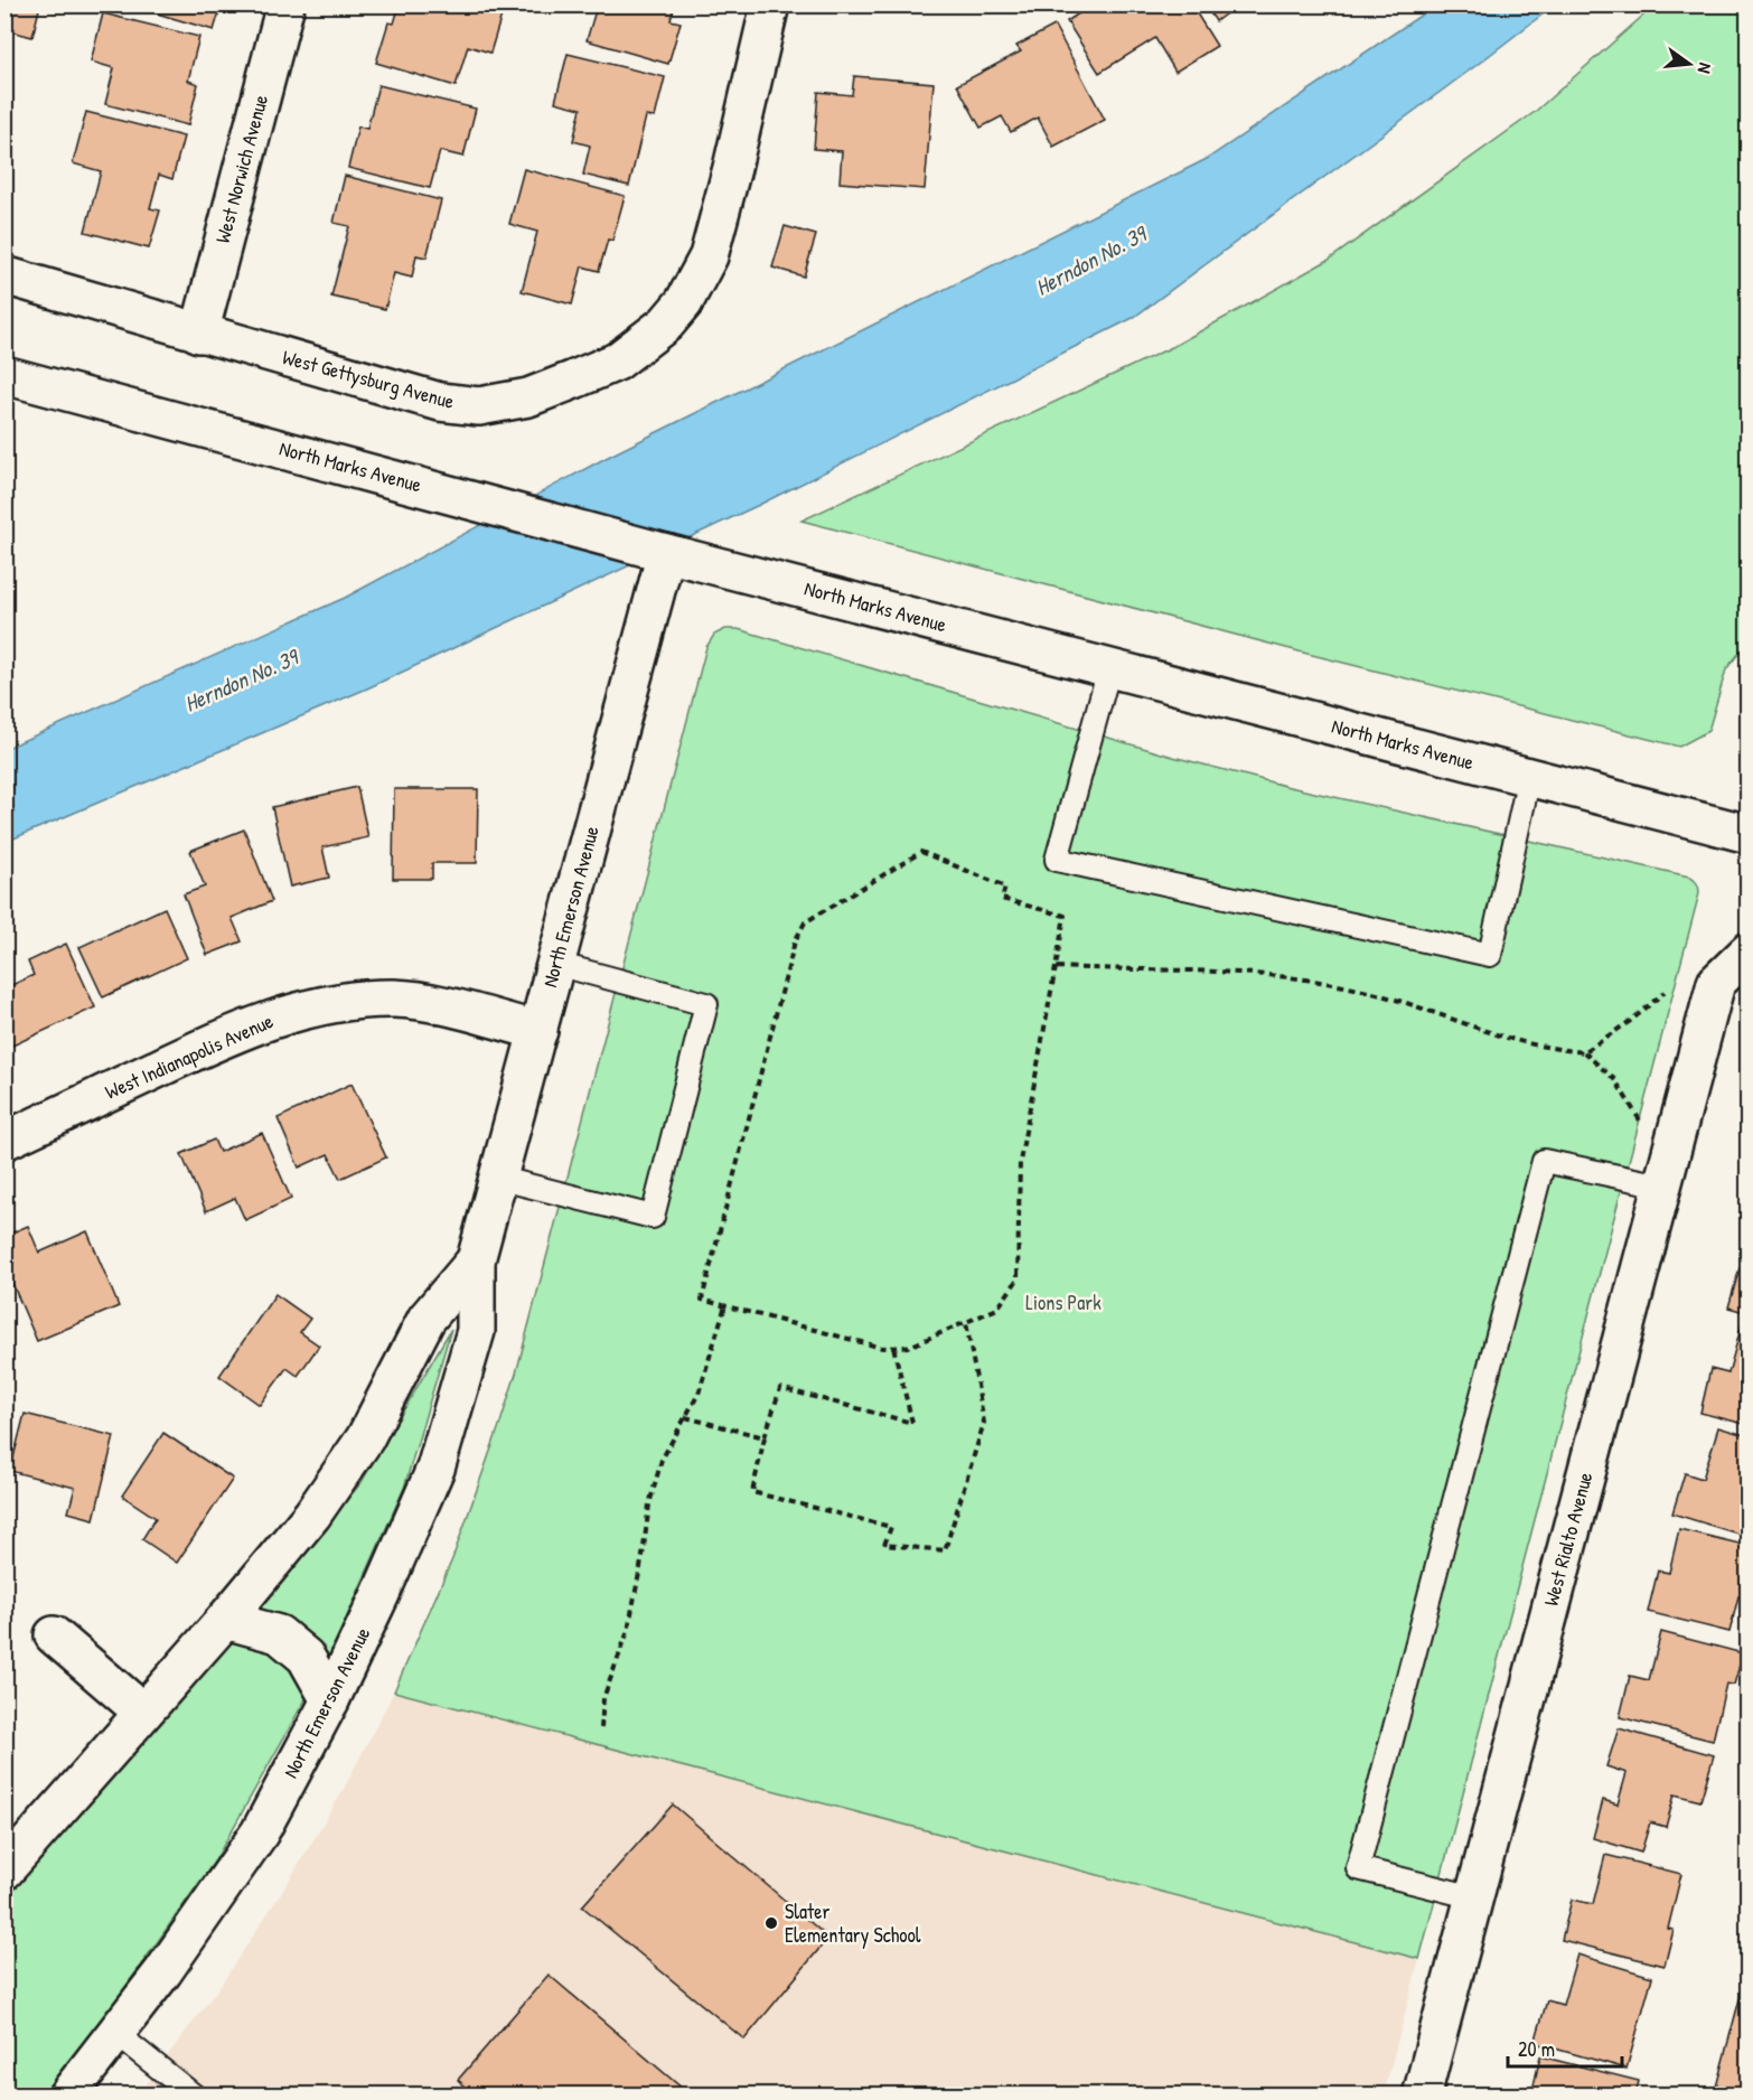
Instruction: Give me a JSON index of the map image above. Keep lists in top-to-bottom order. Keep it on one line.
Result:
{"streets":{"street":["West Norwich Avenue","West Gettysburg Avenue","North Marks Avenue","North Emerson Avenue","West Indianapolis Avenue","West Rialto Avenue"]},"crossings":[["West Norwich Avenue","West Gettysburg Avenue"],["North Marks Avenue","North Emerson Avenue"],["North Emerson Avenue","West Indianapolis Avenue"]],"water":["Herndon No. 39"],"parks":["Lions Park"],"places":["Slater Elementary School"],"scale_bar":"20 m","north":"right"}
